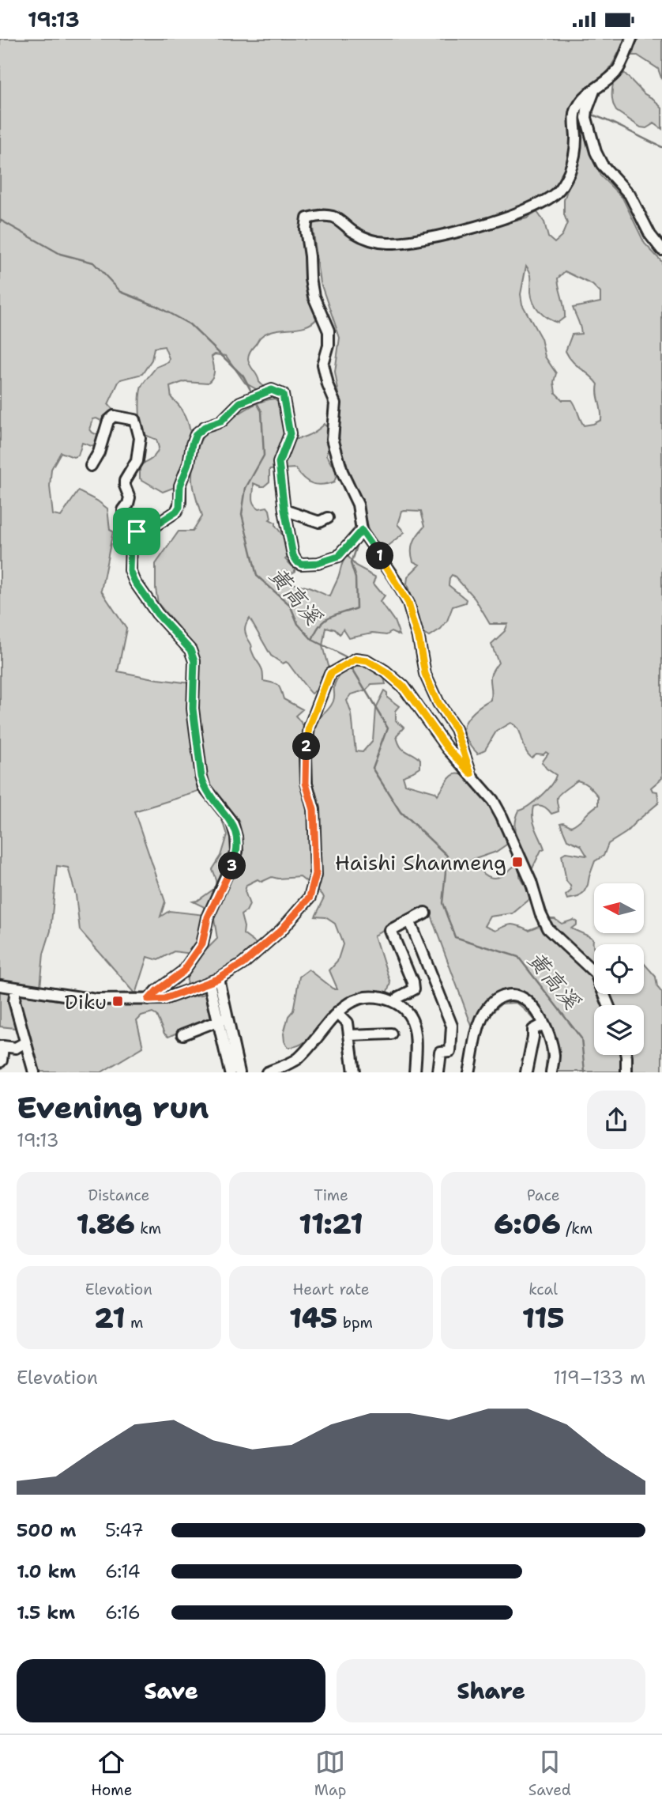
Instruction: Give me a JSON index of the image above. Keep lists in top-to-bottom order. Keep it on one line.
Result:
{"water":["黃高溪"],"places":{"transit":["Haishi Shanmeng","Diku"]},"north":"left","page":{"status":"19:13","pins":["1","2","3"],"heading":["Evening run","19:13"],"stats":[["Distance","1.86 km"],["Time","11:21"],["Pace","6:06 /km"],["Elevation","21 m"],["Heart rate","145 bpm"],["kcal","115"]],"chart":["Elevation","119–133 m"],"list":[{"name":"500 m","note":"5:47"},{"name":"1.0 km","note":"6:14"},{"name":"1.5 km","note":"6:16"}],"buttons":["Save","Share"],"tabs":["Home","Map","Saved"]}}
